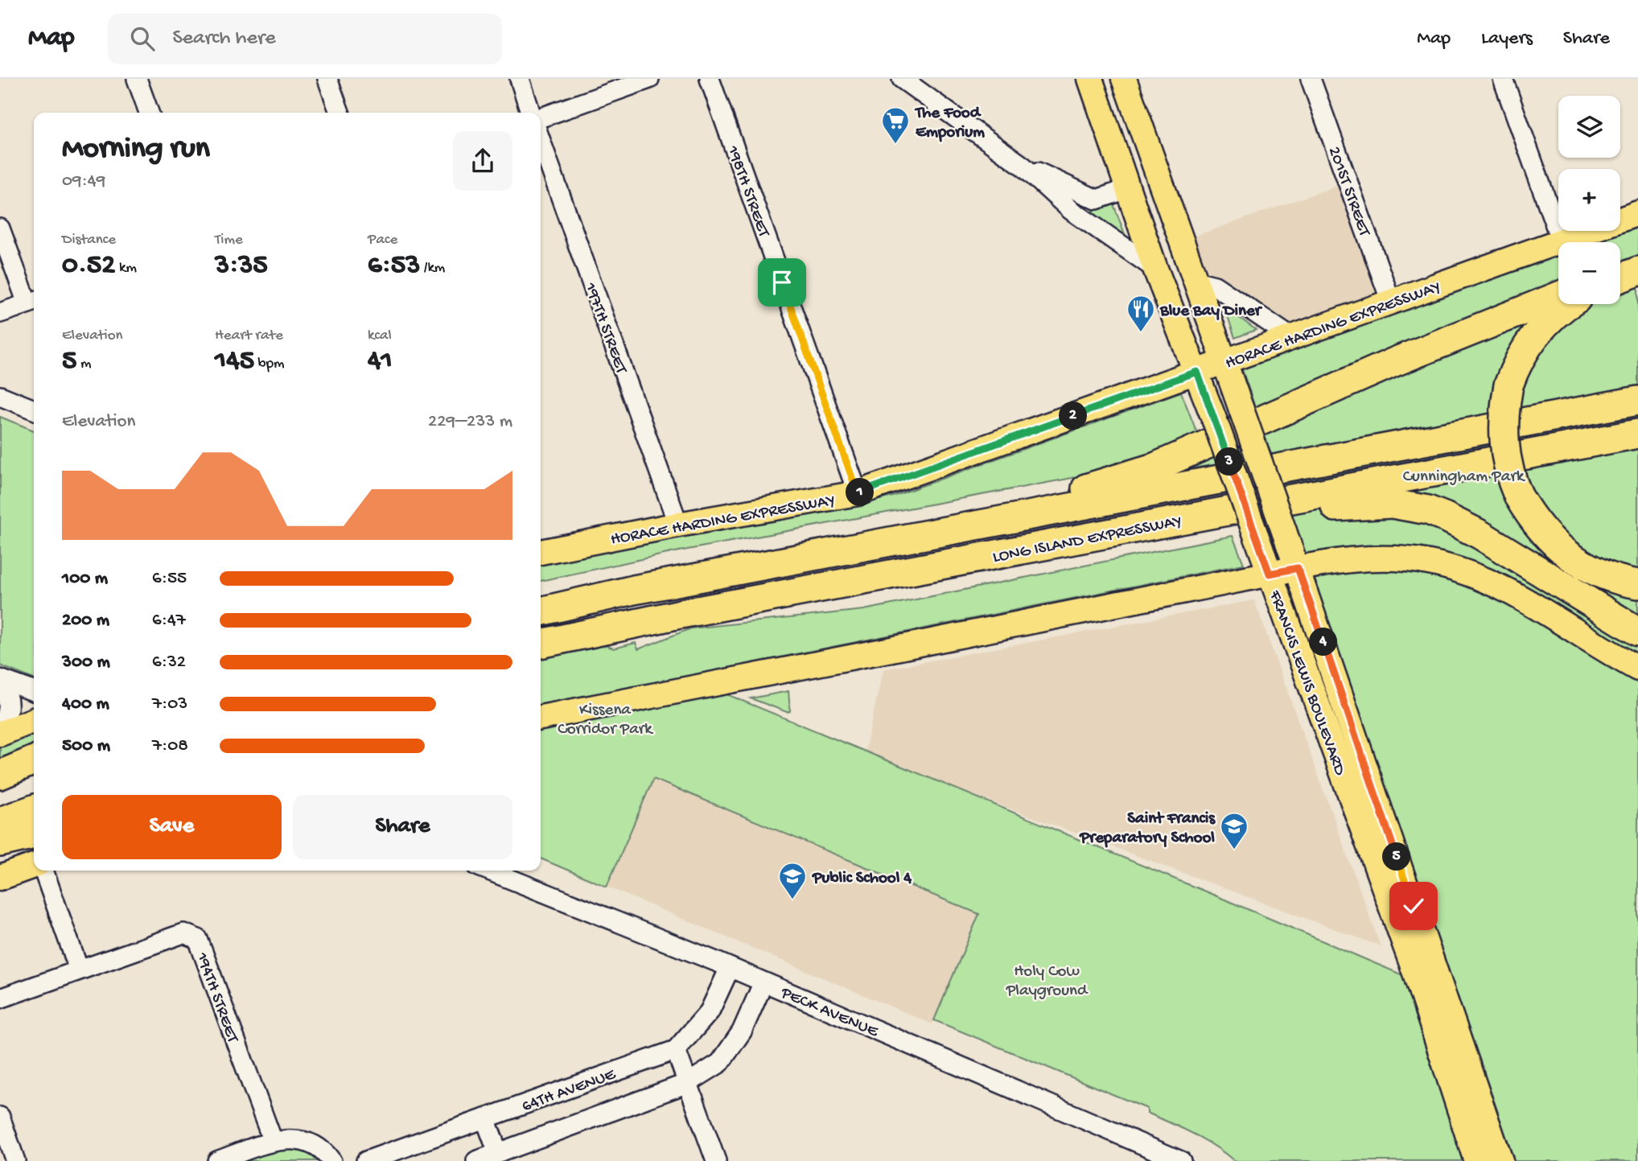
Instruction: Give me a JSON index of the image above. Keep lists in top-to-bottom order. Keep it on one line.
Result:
{"streets":{"highway":["LONG ISLAND EXPRESSWAY"],"main road":["HORACE HARDING EXPRESSWAY","FRANCIS LEWIS BOULEVARD"],"street":["198TH STREET","201ST STREET","197TH STREET","194TH STREET","PECK AVENUE","64TH AVENUE"]},"crossings":[["198TH STREET","HORACE HARDING EXPRESSWAY"],["201ST STREET","HORACE HARDING EXPRESSWAY"],["HORACE HARDING EXPRESSWAY","197TH STREET"],["HORACE HARDING EXPRESSWAY","FRANCIS LEWIS BOULEVARD"],["PECK AVENUE","64TH AVENUE"]],"parks":["Cunningham Park","Kissena Corridor Park","Holy Cow Playground"],"places":{"supermarket":["The Food Emporium"],"restaurant":["Blue Bay Diner"],"school or university":["Saint Francis Preparatory School","Public School 4"]},"page":{"header":"Map","search":"Search here","nav":["Map","Layers","Share"],"map_buttons":["+","−"],"heading":["Morning run","09:49"],"stats":[["Distance","0.52 km"],["Time","3:35"],["Pace","6:53 /km"],["Elevation","5 m"],["Heart rate","145 bpm"],["kcal","41"]],"chart":["Elevation","229–233 m"],"pins":["2","3","1","4","5"],"list":[{"name":"100 m","note":"6:55"},{"name":"200 m","note":"6:47"},{"name":"300 m","note":"6:32"},{"name":"400 m","note":"7:03"},{"name":"500 m","note":"7:08"}],"buttons":["Save","Share"]}}
